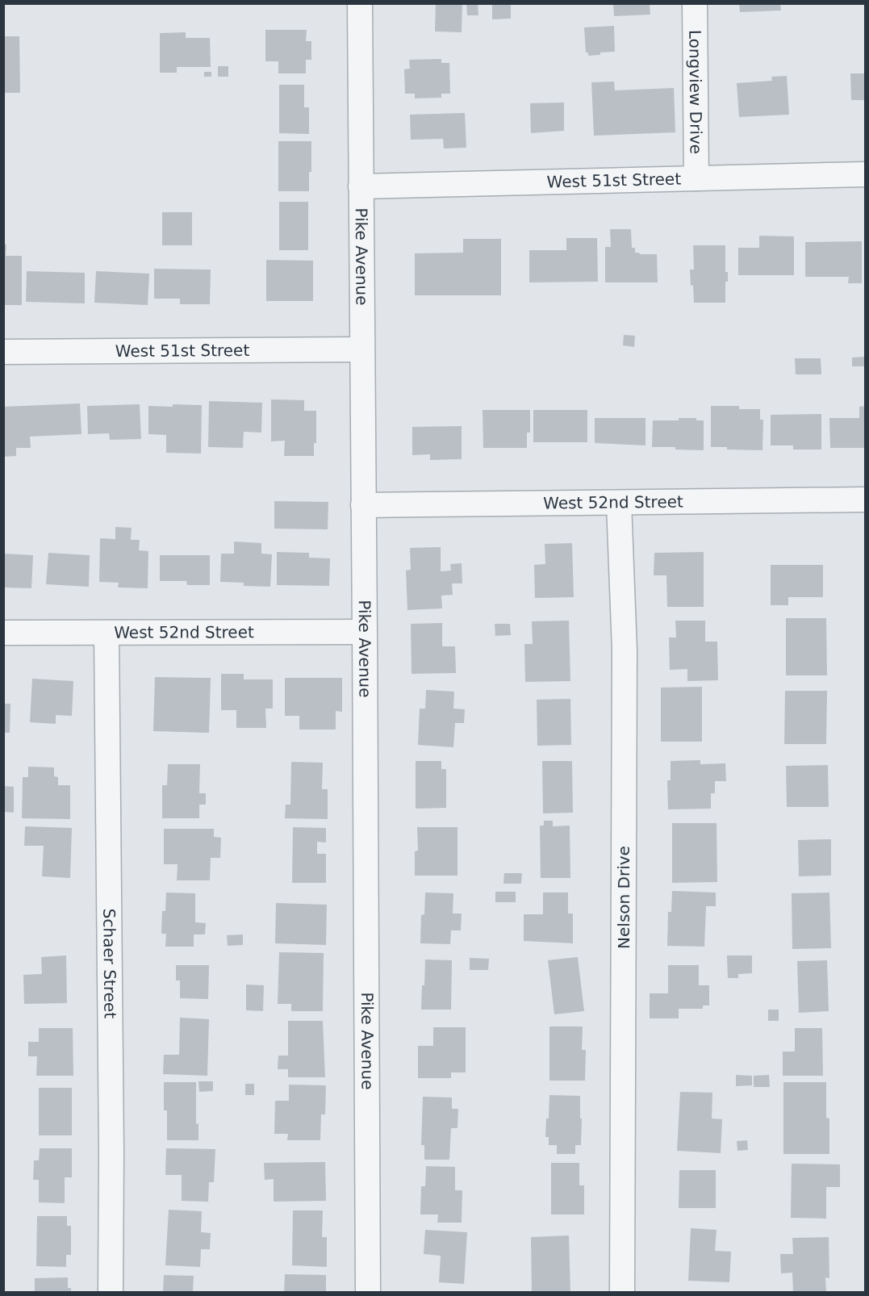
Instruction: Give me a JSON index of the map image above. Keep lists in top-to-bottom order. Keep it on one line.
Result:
{"streets":{"street":["Longview Drive","West 51st Street","Pike Avenue","West 52nd Street","Nelson Drive","Schaer Street"]},"crossings":[["Longview Drive","West 51st Street"],["West 51st Street","Pike Avenue"],["Pike Avenue","West 52nd Street"],["West 52nd Street","Nelson Drive"],["West 52nd Street","Schaer Street"]]}
